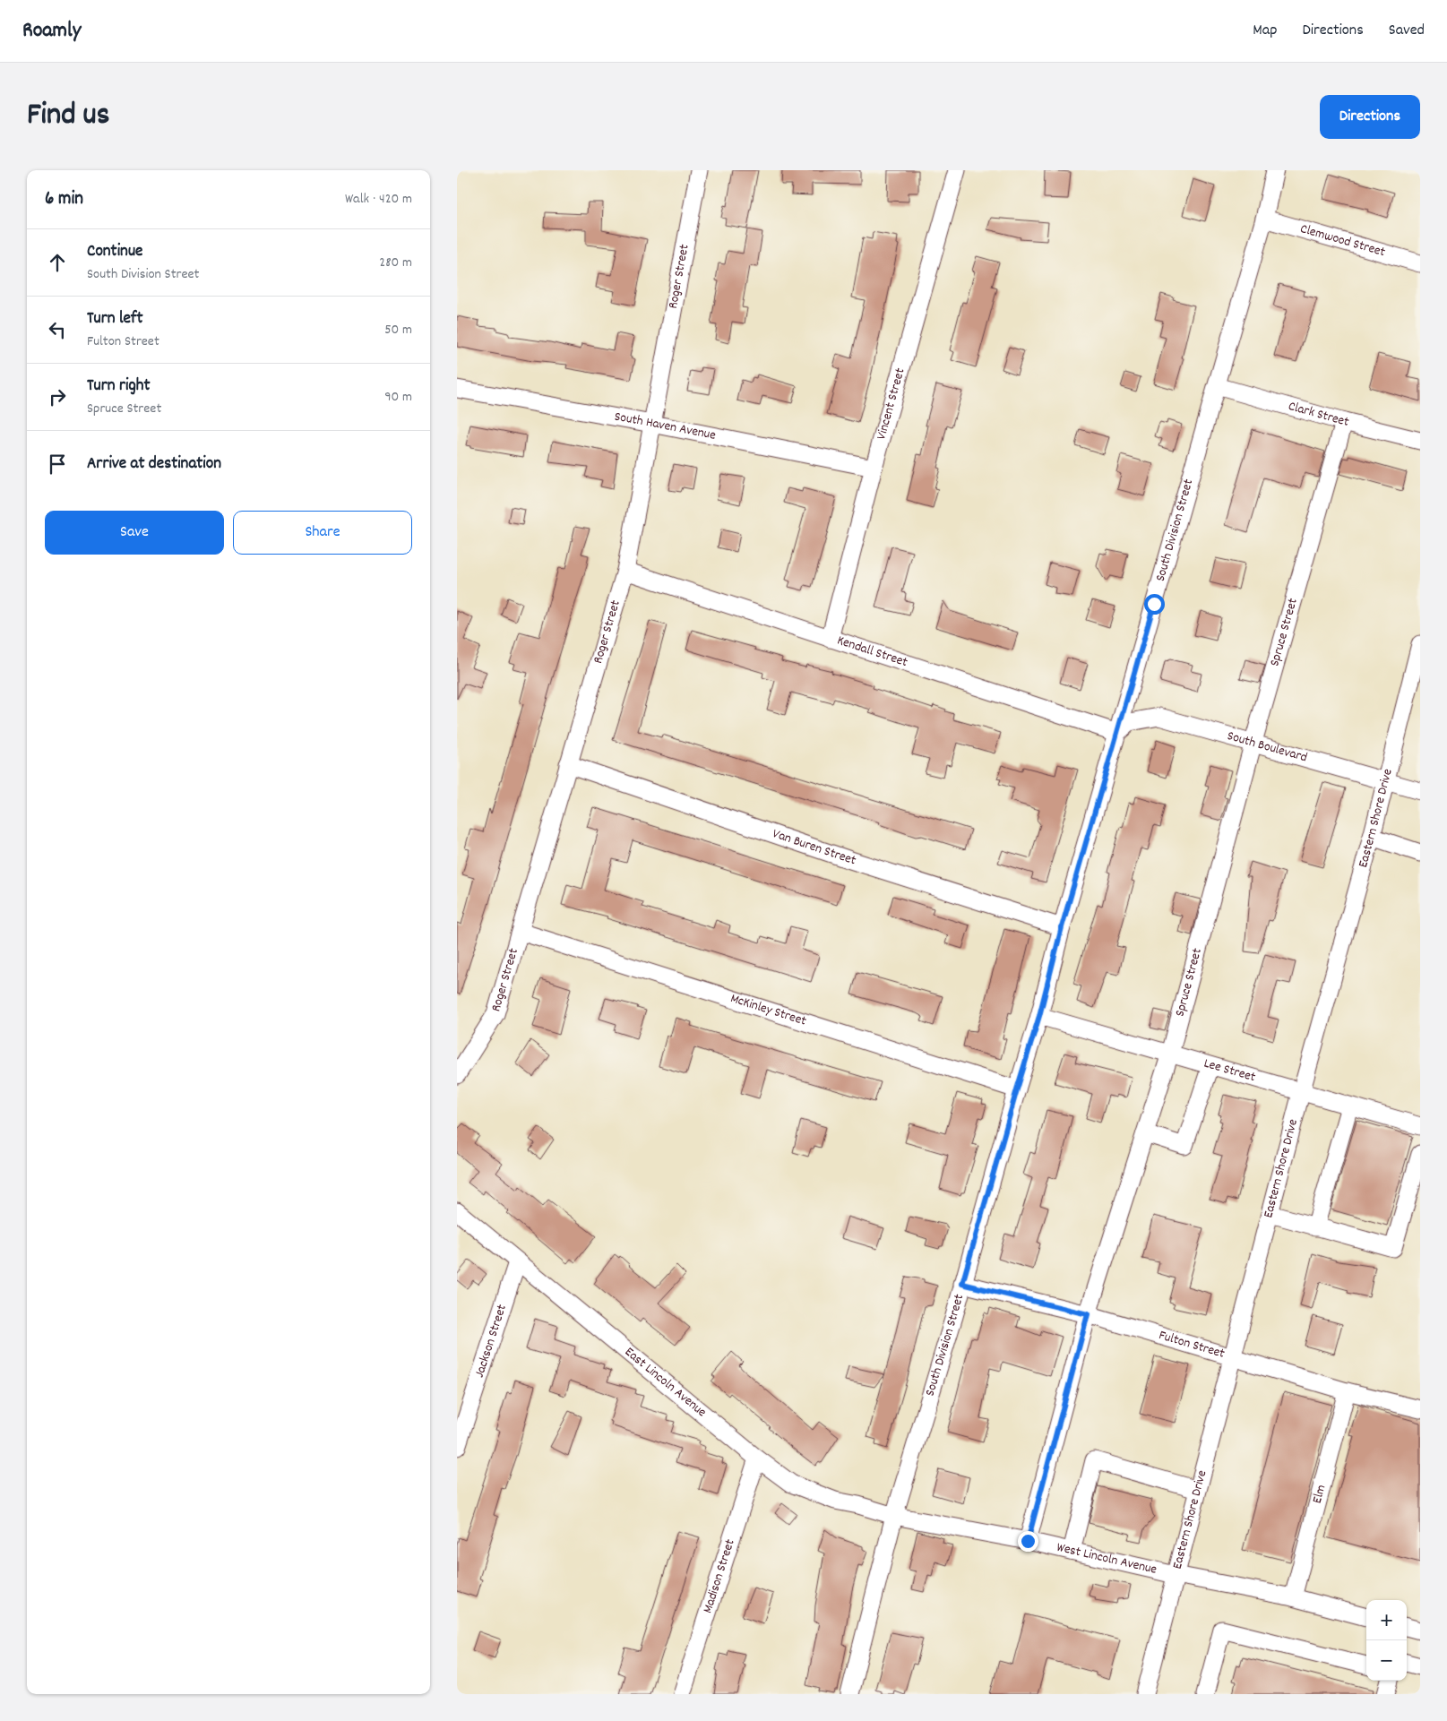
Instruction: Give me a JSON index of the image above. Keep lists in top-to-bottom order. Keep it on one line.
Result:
{"streets":{"street":["Clemwood Street","Roger Street","Vincent Street","Clark Street","South Haven Avenue","South Division Street","Spruce Street","Kendall Street","South Boulevard","Eastern Shore Drive","Van Buren Street","McKinley Street","Lee Street","Jackson Street","Fulton Street","East Lincoln Avenue","Elm","West Lincoln Avenue","Madison Street"]},"crossings":[["Clemwood Street","South Division Street"],["Roger Street","South Haven Avenue"],["Roger Street","Kendall Street"],["Roger Street","Van Buren Street"],["Roger Street","McKinley Street"],["Vincent Street","South Haven Avenue"],["Vincent Street","Kendall Street"],["Clark Street","South Division Street"],["Clark Street","Spruce Street"],["South Division Street","Kendall Street"],["South Division Street","South Boulevard"],["South Division Street","Van Buren Street"],["South Division Street","McKinley Street"],["South Division Street","Lee Street"],["South Division Street","Fulton Street"],["South Division Street","East Lincoln Avenue"],["South Division Street","West Lincoln Avenue"],["Spruce Street","South Boulevard"],["Spruce Street","Lee Street"],["Spruce Street","Fulton Street"],["Spruce Street","West Lincoln Avenue"],["Kendall Street","South Boulevard"],["South Boulevard","Eastern Shore Drive"],["Eastern Shore Drive","Lee Street"],["Eastern Shore Drive","Fulton Street"],["Eastern Shore Drive","West Lincoln Avenue"],["Jackson Street","East Lincoln Avenue"],["Fulton Street","Elm"],["East Lincoln Avenue","West Lincoln Avenue"],["East Lincoln Avenue","Madison Street"],["Elm","West Lincoln Avenue"]],"page":{"header":"Roamly","nav":["Map","Directions","Saved"],"title":"Find us","buttons":["Directions",["Save","Share"]],"heading":["6 min","Walk · 420 m"],"list":[["Continue","South Division Street","280 m"],["Turn left","Fulton Street","50 m"],["Turn right","Spruce Street","90 m"],"Arrive at destination"],"map_buttons":["+","−"]}}
